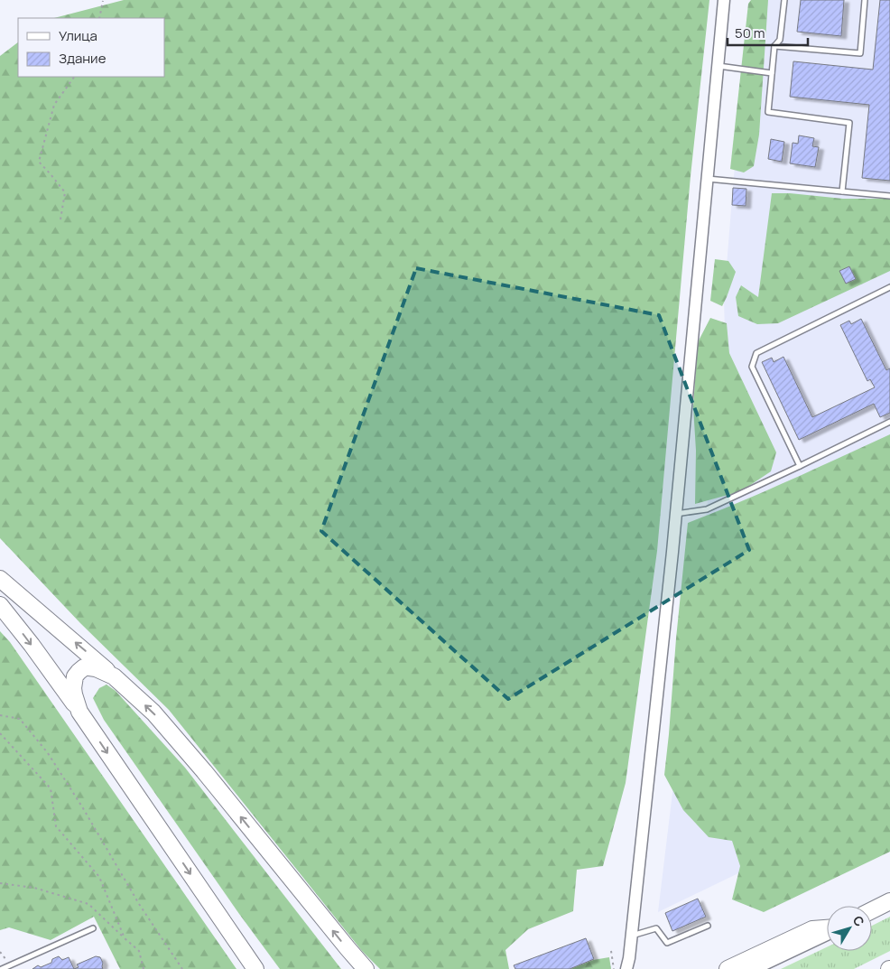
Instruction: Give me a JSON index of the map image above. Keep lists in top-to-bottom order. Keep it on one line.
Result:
{"legend":["Улица","Здание"],"scale_bar":"50 m","north":"top right"}
